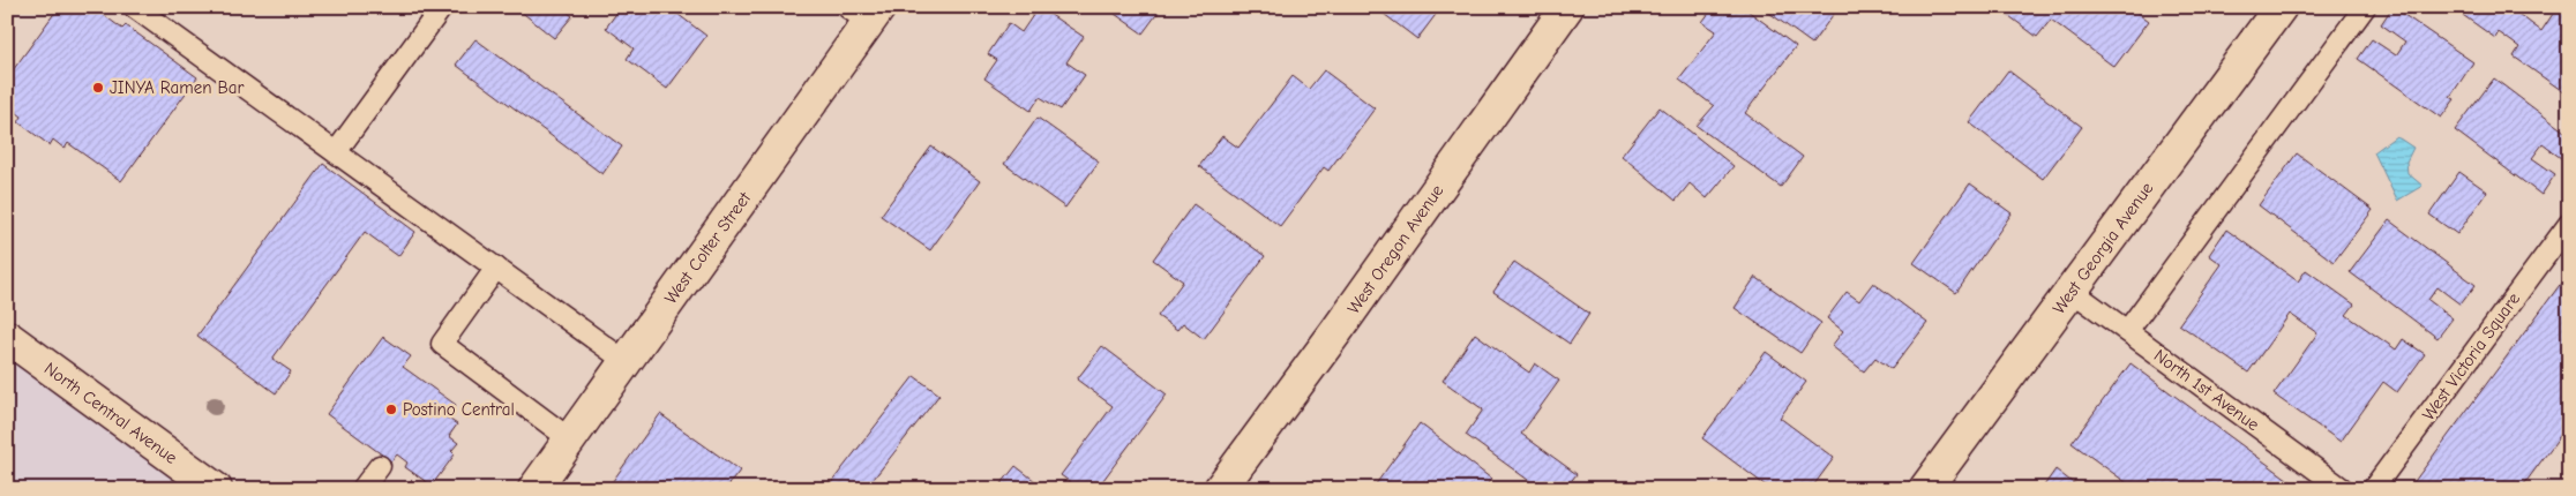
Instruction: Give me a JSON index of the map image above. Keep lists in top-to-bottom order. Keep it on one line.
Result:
{"streets":{"street":["West Colter Street","West Georgia Avenue","West Oregon Avenue","North Central Avenue"],"lane":["West Victoria Square","North 1st Avenue"]},"crossings":[["West Georgia Avenue","North 1st Avenue"]],"places":["JINYA Ramen Bar","Postino Central"]}
